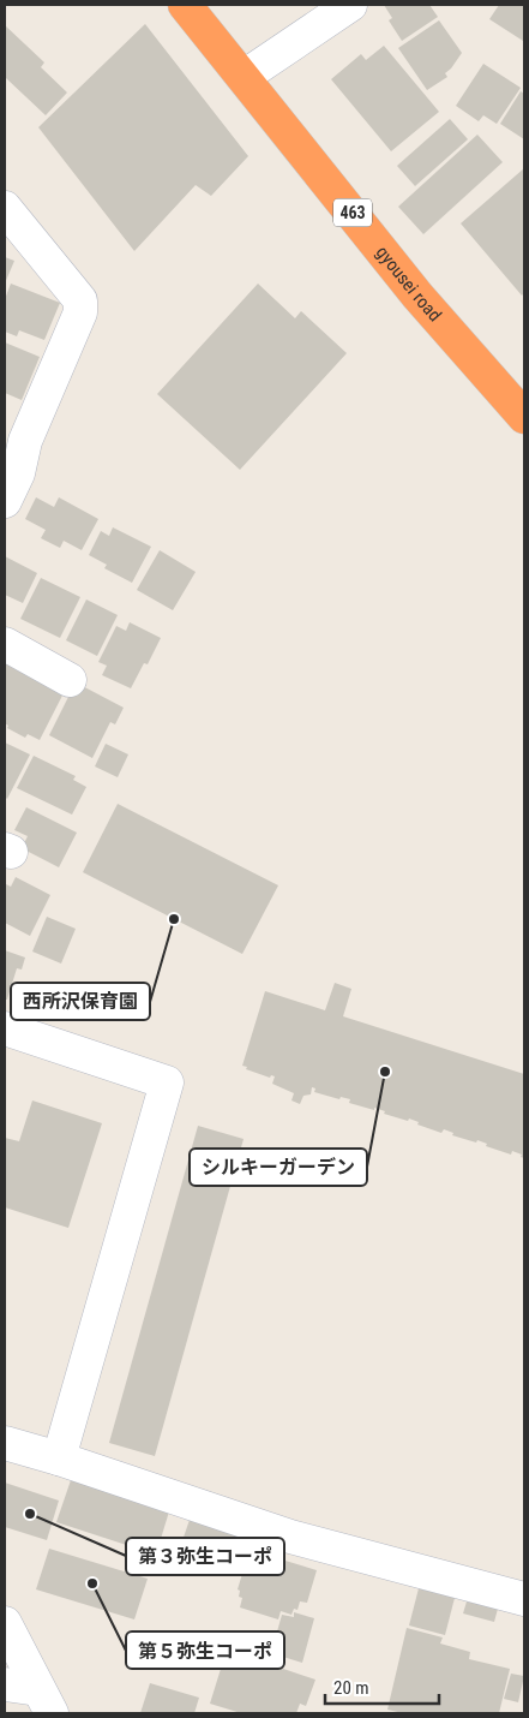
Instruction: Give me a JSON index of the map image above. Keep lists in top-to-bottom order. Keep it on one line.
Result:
{"streets":{"highway":["463","gyousei road"]},"places":["西所沢保育園","シルキーガーデン","第３弥生コーポ","第５弥生コーポ"],"scale_bar":"20 m"}
